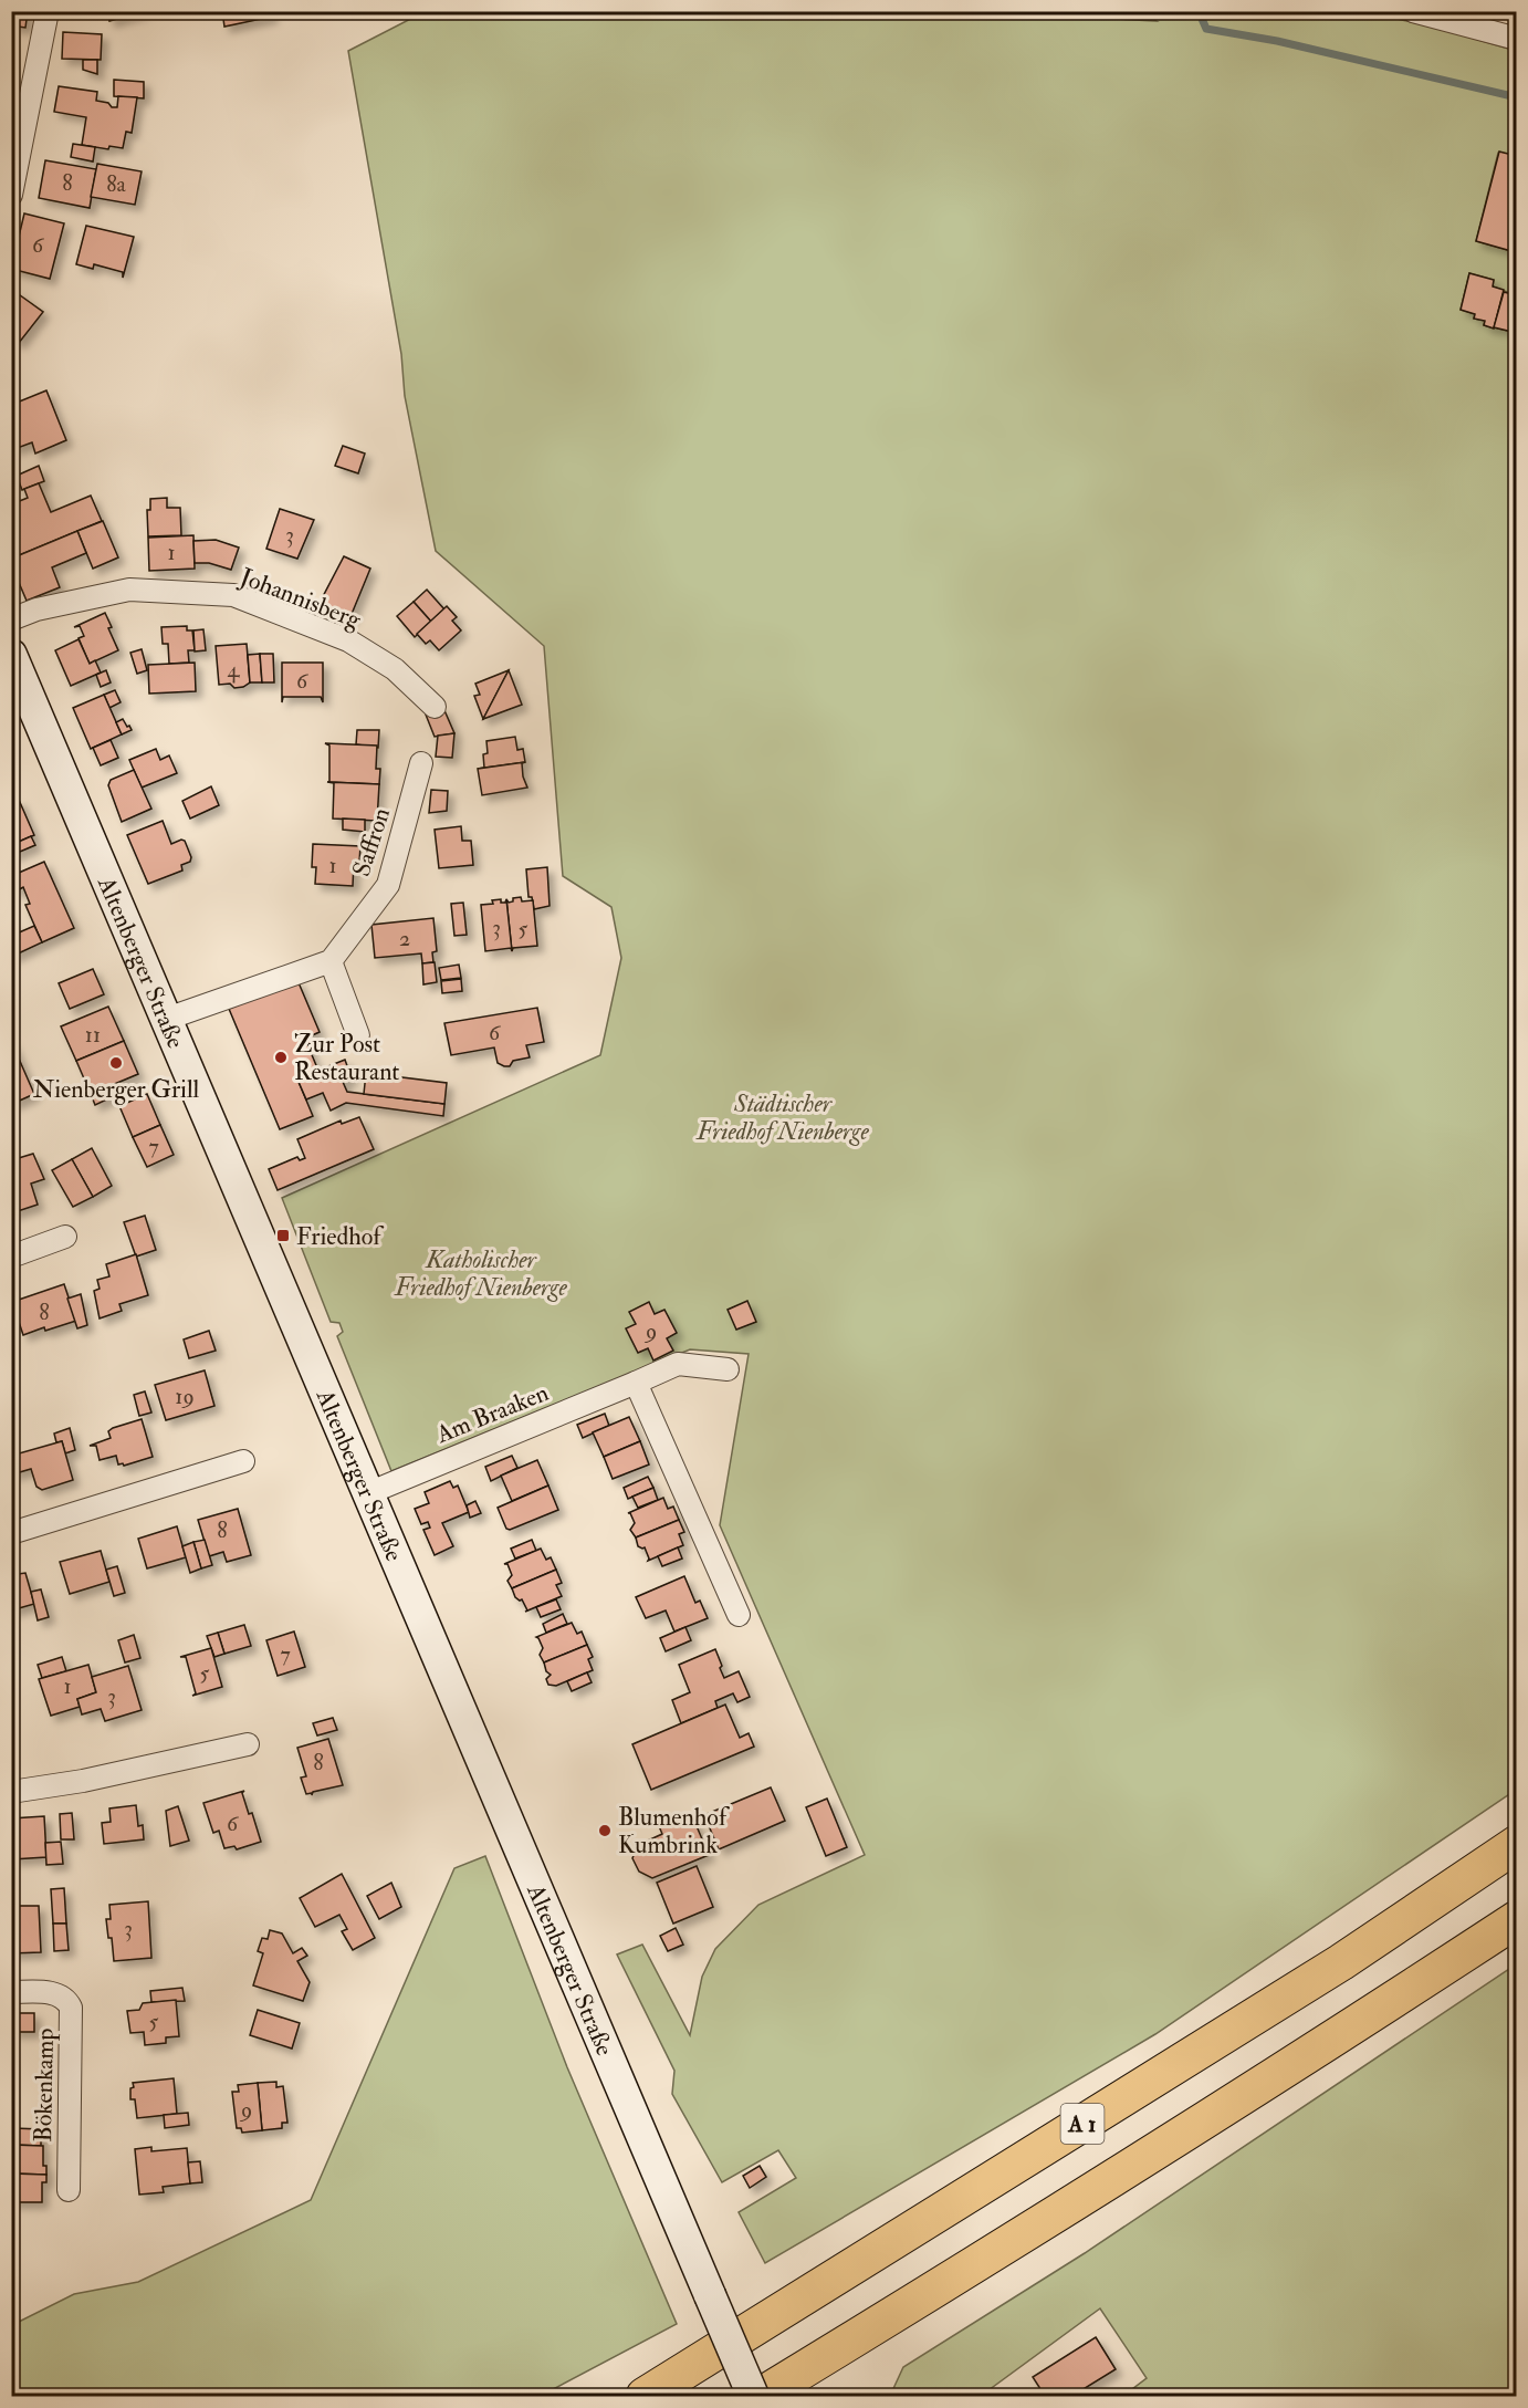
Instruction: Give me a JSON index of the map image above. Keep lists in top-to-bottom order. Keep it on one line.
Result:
{"streets":{"highway":["A 1"],"main road":["Altenberger Straße"],"street":["Johannisberg","Saffron","Am Braaken","Bökenkamp"]},"crossings":[["Altenberger Straße","Am Braaken"]],"parks":["Städtischer Friedhof Nienberge","Katholischer Friedhof Nienberge"],"places":{"other":["Zur Post Restaurant","Nienberger Grill","Blumenhof Kumbrink"],"transit":["Friedhof"]},"house_numbers":["8","8a","6","3","1","4","6","1","3","5","2","6","11","7","8","9","19","8","7","5","1","3","8","6","3","5","9"]}
